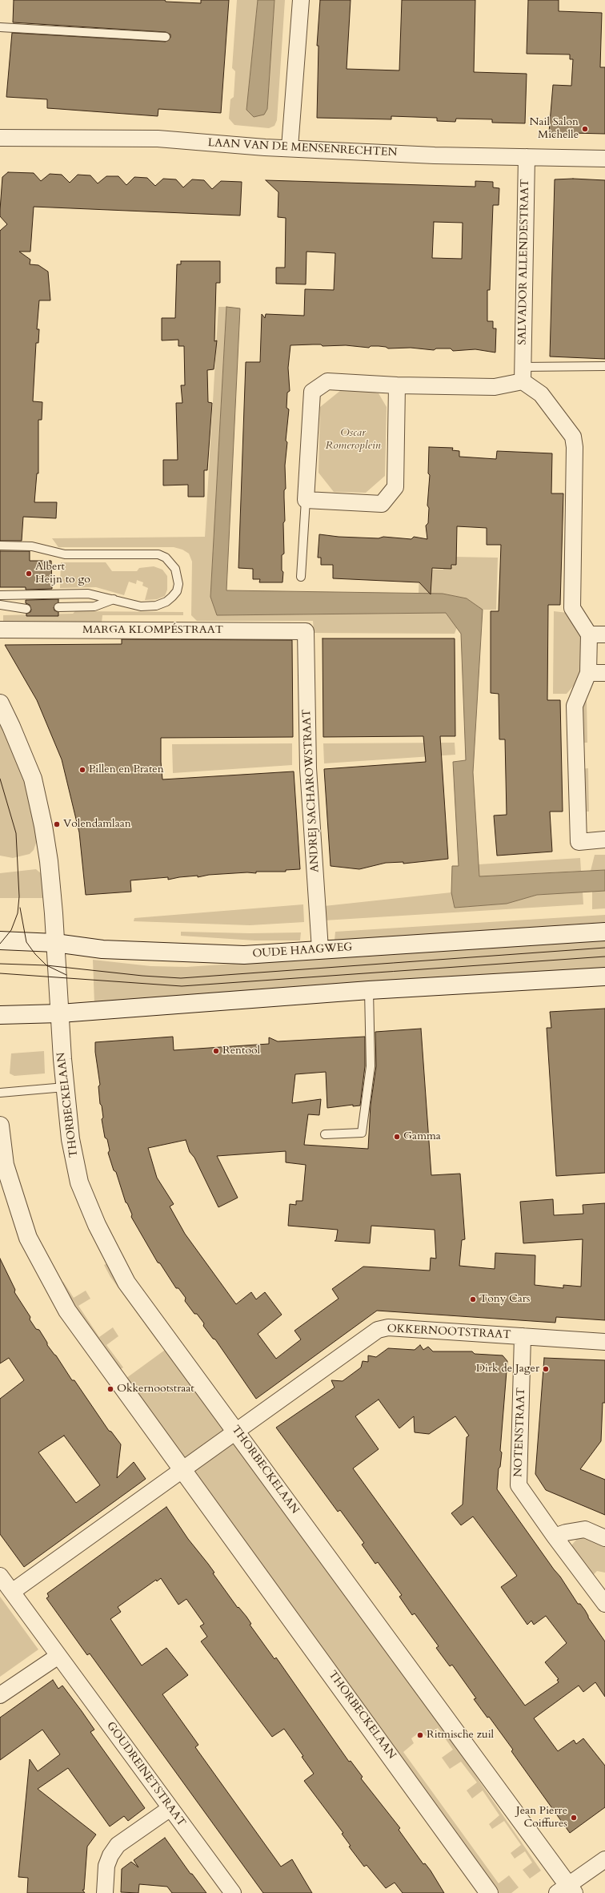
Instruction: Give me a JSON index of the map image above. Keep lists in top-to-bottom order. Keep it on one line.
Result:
{"streets":{"street":["LAAN VAN DE MENSENRECHTEN","SALVADOR ALLENDESTRAAT","MARGA KLOMPÉSTRAAT","ANDREJ SACHAROWSTRAAT","OUDE HAAGWEG","THORBECKELAAN","OKKERNOOTSTRAAT","NOTENSTRAAT","GOUDREINETSTRAAT"]},"crossings":[["LAAN VAN DE MENSENRECHTEN","SALVADOR ALLENDESTRAAT"],["MARGA KLOMPÉSTRAAT","ANDREJ SACHAROWSTRAAT"],["ANDREJ SACHAROWSTRAAT","OUDE HAAGWEG"],["THORBECKELAAN","OKKERNOOTSTRAAT"],["OKKERNOOTSTRAAT","NOTENSTRAAT"],["OKKERNOOTSTRAAT","GOUDREINETSTRAAT"]],"parks":["Oscar Romeroplein"],"places":["Nail Salon Michelle","Albert Heijn to go","Pillen en Praten","Volendamlaan","Rentool","Gamma","Tony Cars","Dirk de Jager","Okkernootstraat","Ritmische zuil","Jean Pierre Coiffures"]}
